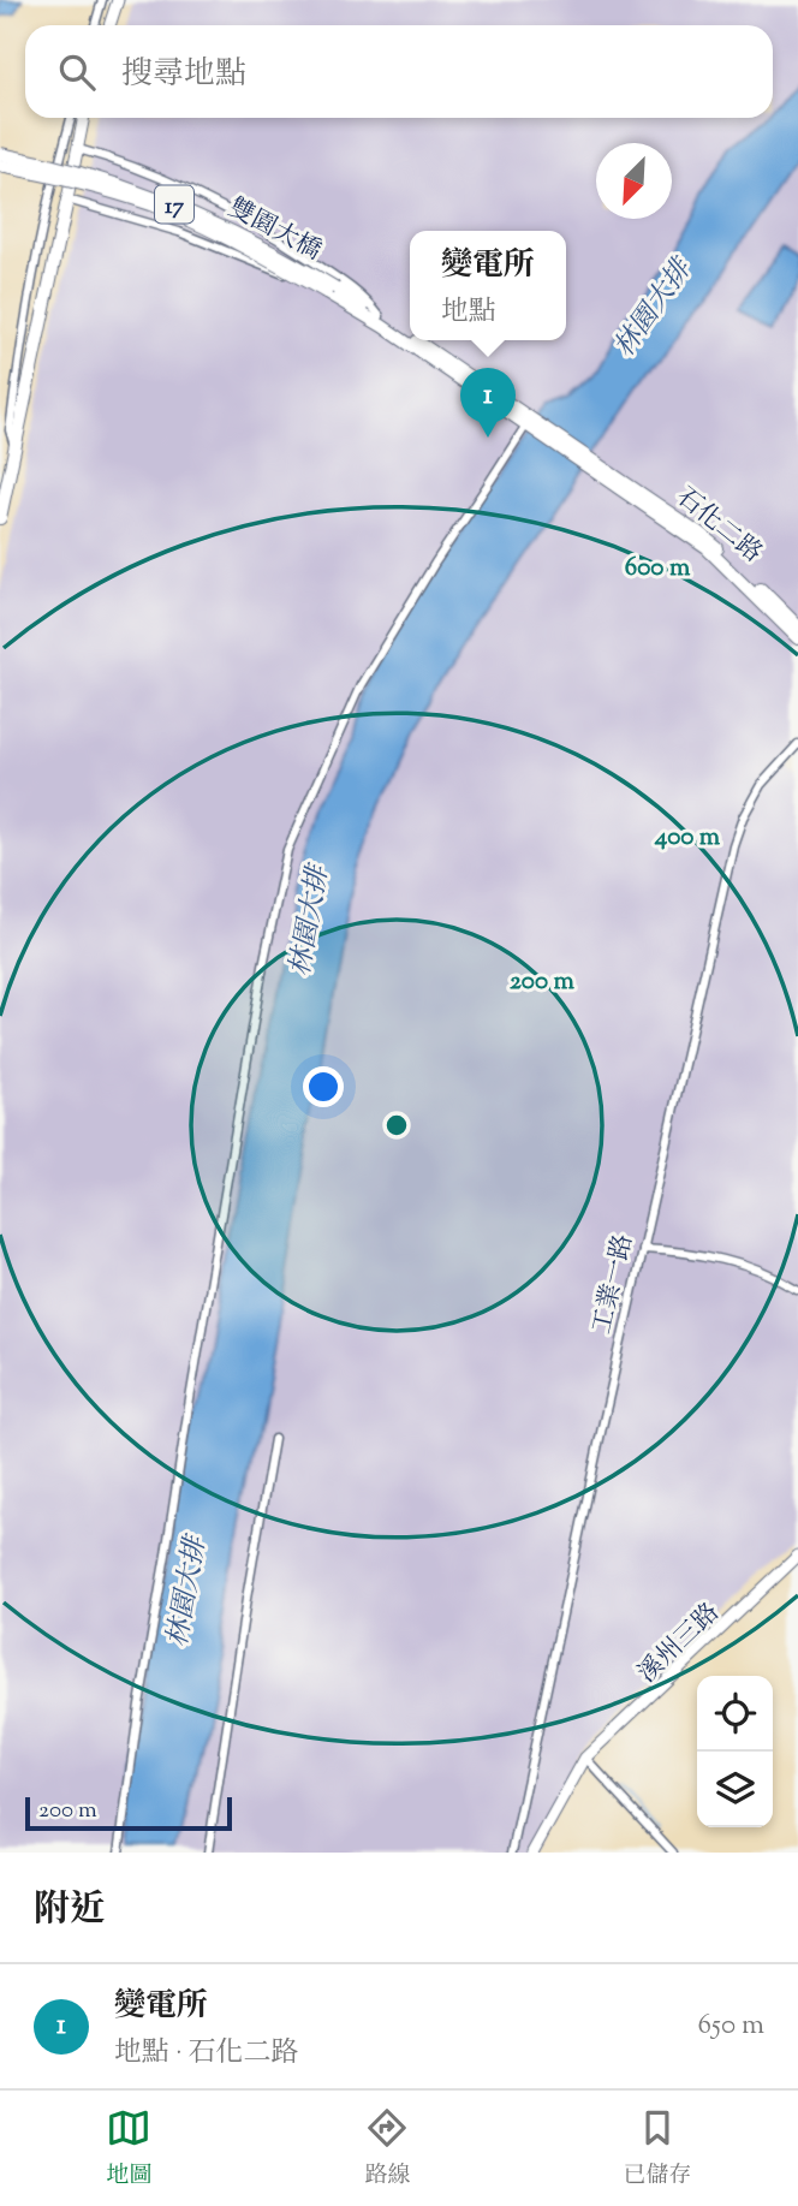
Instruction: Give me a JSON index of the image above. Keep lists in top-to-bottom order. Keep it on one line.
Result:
{"streets":{"main road":["17","雙園大橋","石化二路"],"street":["工業一路","溪州三路"]},"crossings":[["17","雙園大橋"],["17","石化二路"]],"water":["林園大排"],"scale_bar":"200 m","north":"bottom left","page":{"search":"搜尋地點","popup":["變電所","地點"],"pins":"1","scale":"200 m","heading":"附近","list":[{"mark":"1","name":"變電所","note":"地點 · 石化二路","value":"650 m"}],"nav":["地圖","路線","已儲存"]},"rings":["600 m","400 m","200 m"]}
